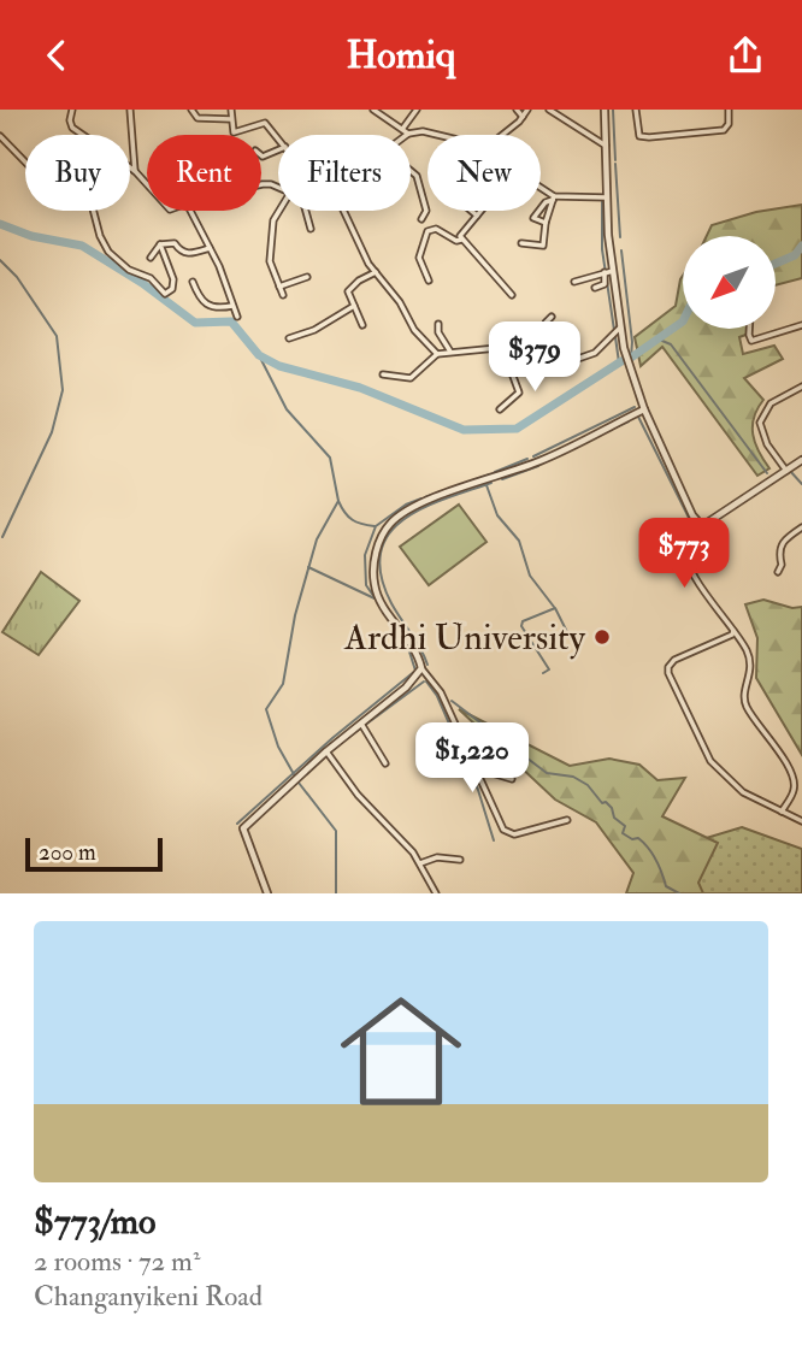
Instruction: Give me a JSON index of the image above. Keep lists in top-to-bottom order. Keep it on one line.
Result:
{"places":["Ardhi University"],"scale_bar":"200 m","north":"bottom left","page":{"header":"Homiq","chip":["Buy","Rent","Filters","New"],"price":["$379","$773","$1,220"],"scale":"200 m","list":[{"name":"$773/mo","note":"2 rooms · 72 m² · Changanyikeni Road"}]}}
